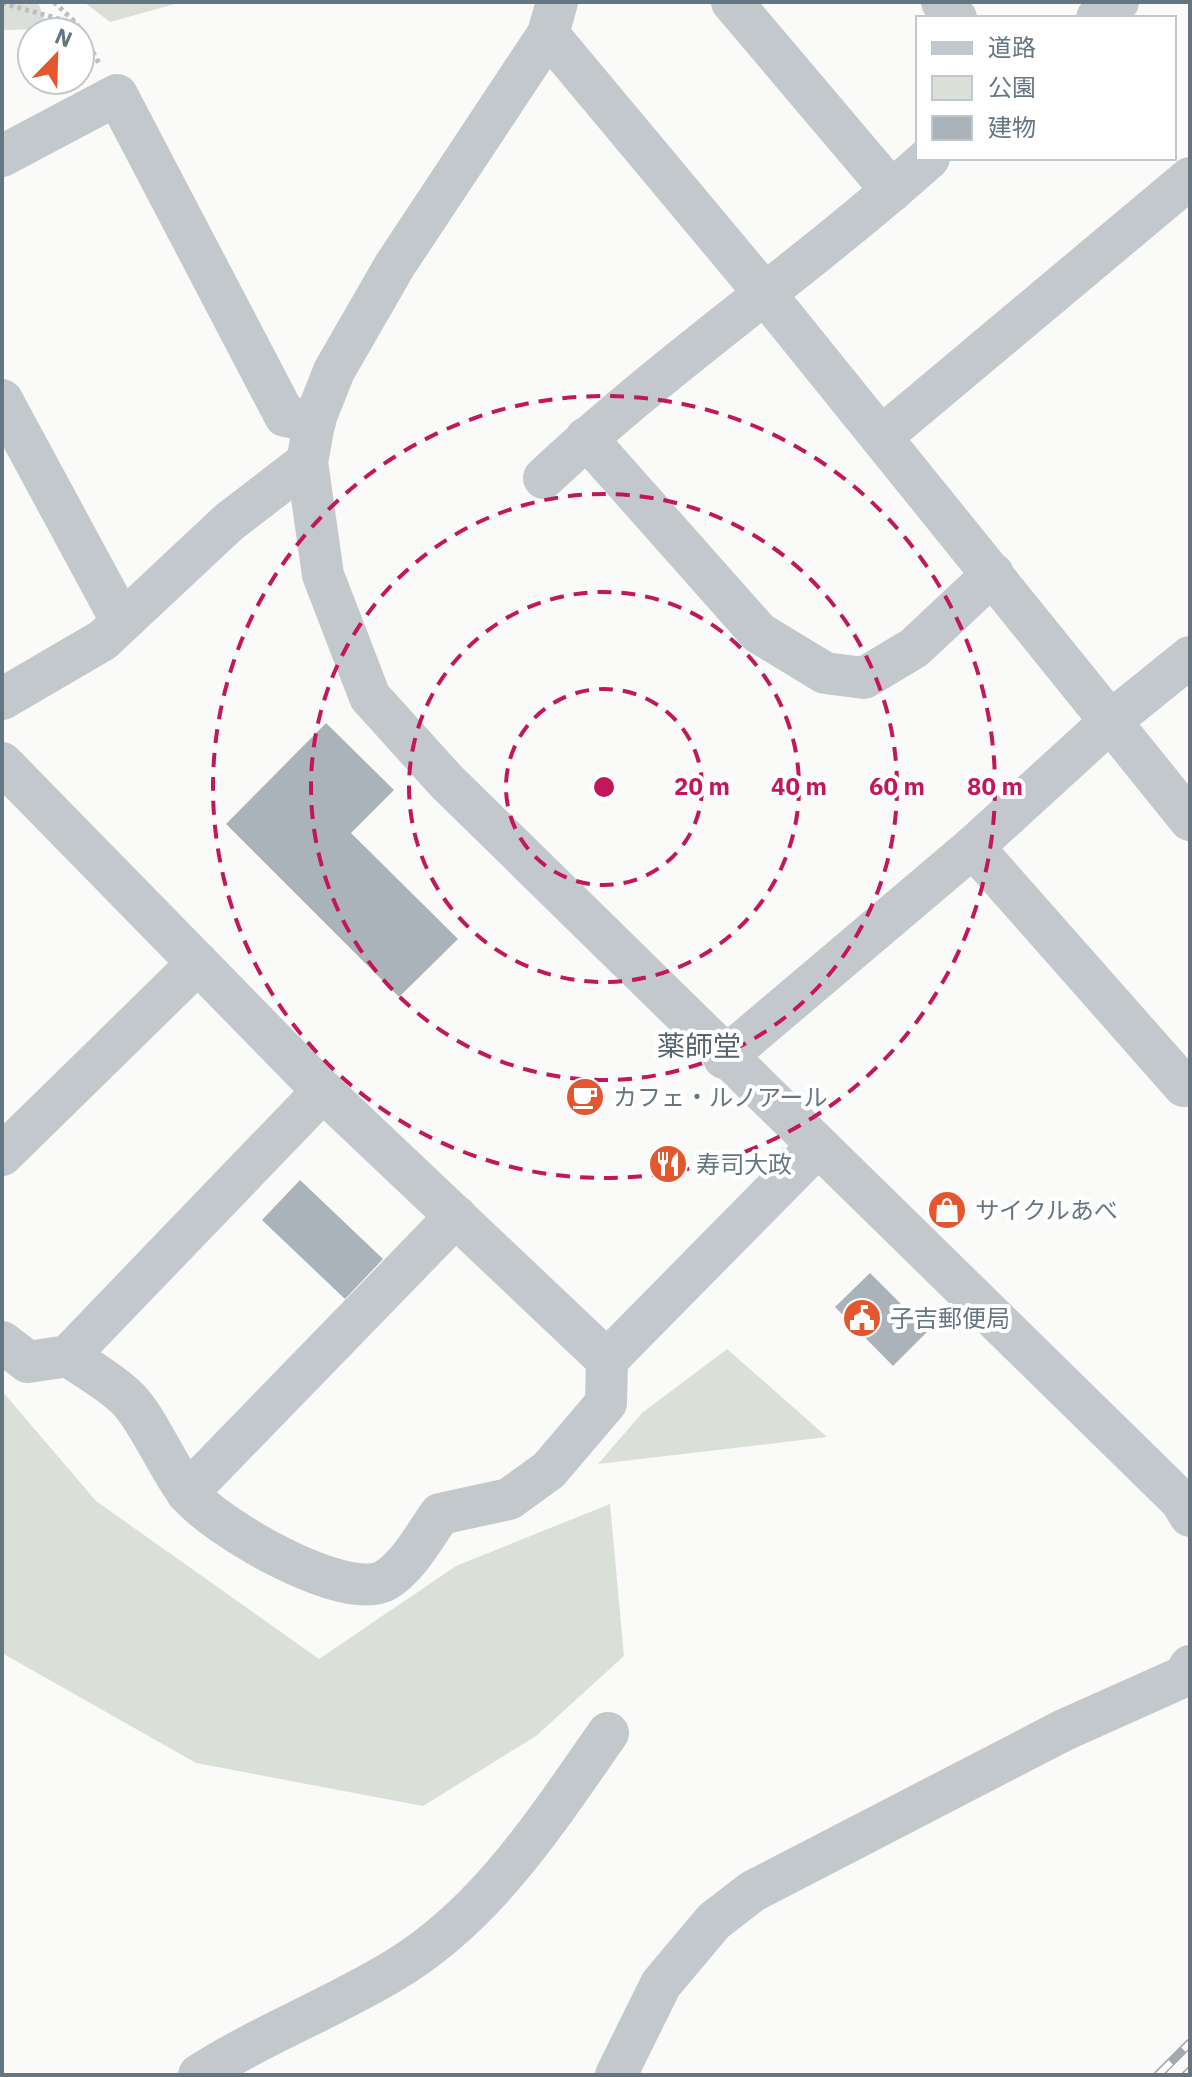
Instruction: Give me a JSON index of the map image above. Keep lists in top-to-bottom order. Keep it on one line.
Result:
{"districts":["薬師堂"],"places":{"cafe":["カフェ・ルノアール"],"restaurant":["寿司大政"],"shop":["サイクルあべ"],"public building":["子吉郵便局"]},"legend":["道路","公園","建物"],"north":"top right","rings":["20 m","40 m","60 m","80 m"]}
